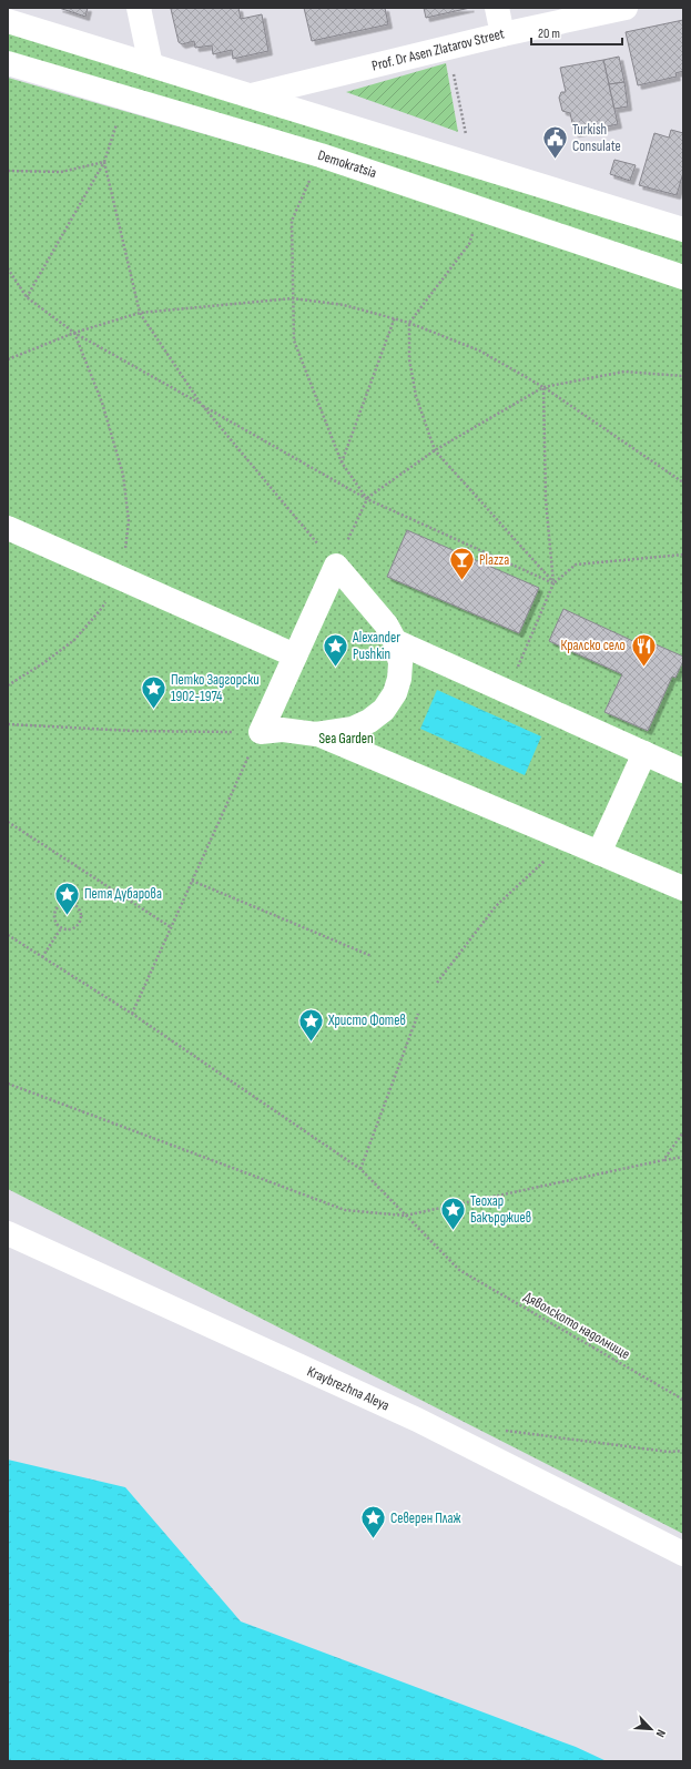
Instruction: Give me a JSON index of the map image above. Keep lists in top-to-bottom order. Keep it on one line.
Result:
{"streets":{"street":["Prof. Dr Asen Zlatarov Street","Demokratsia","Kraybrezhna Aleya"],"path":["Дяволското надолнище"]},"parks":["Sea Garden"],"places":{"public building":["Turkish Consulate"],"bar":["Plazza"],"place":["Alexander Pushkin","Петко Задгорски 1902-1974","Петя Дубарова","Христо Фотев","Теохар Бакърджиев","Северен Плаж"],"restaurant":["Кралско село"]},"scale_bar":"20 m","north":"bottom right"}
